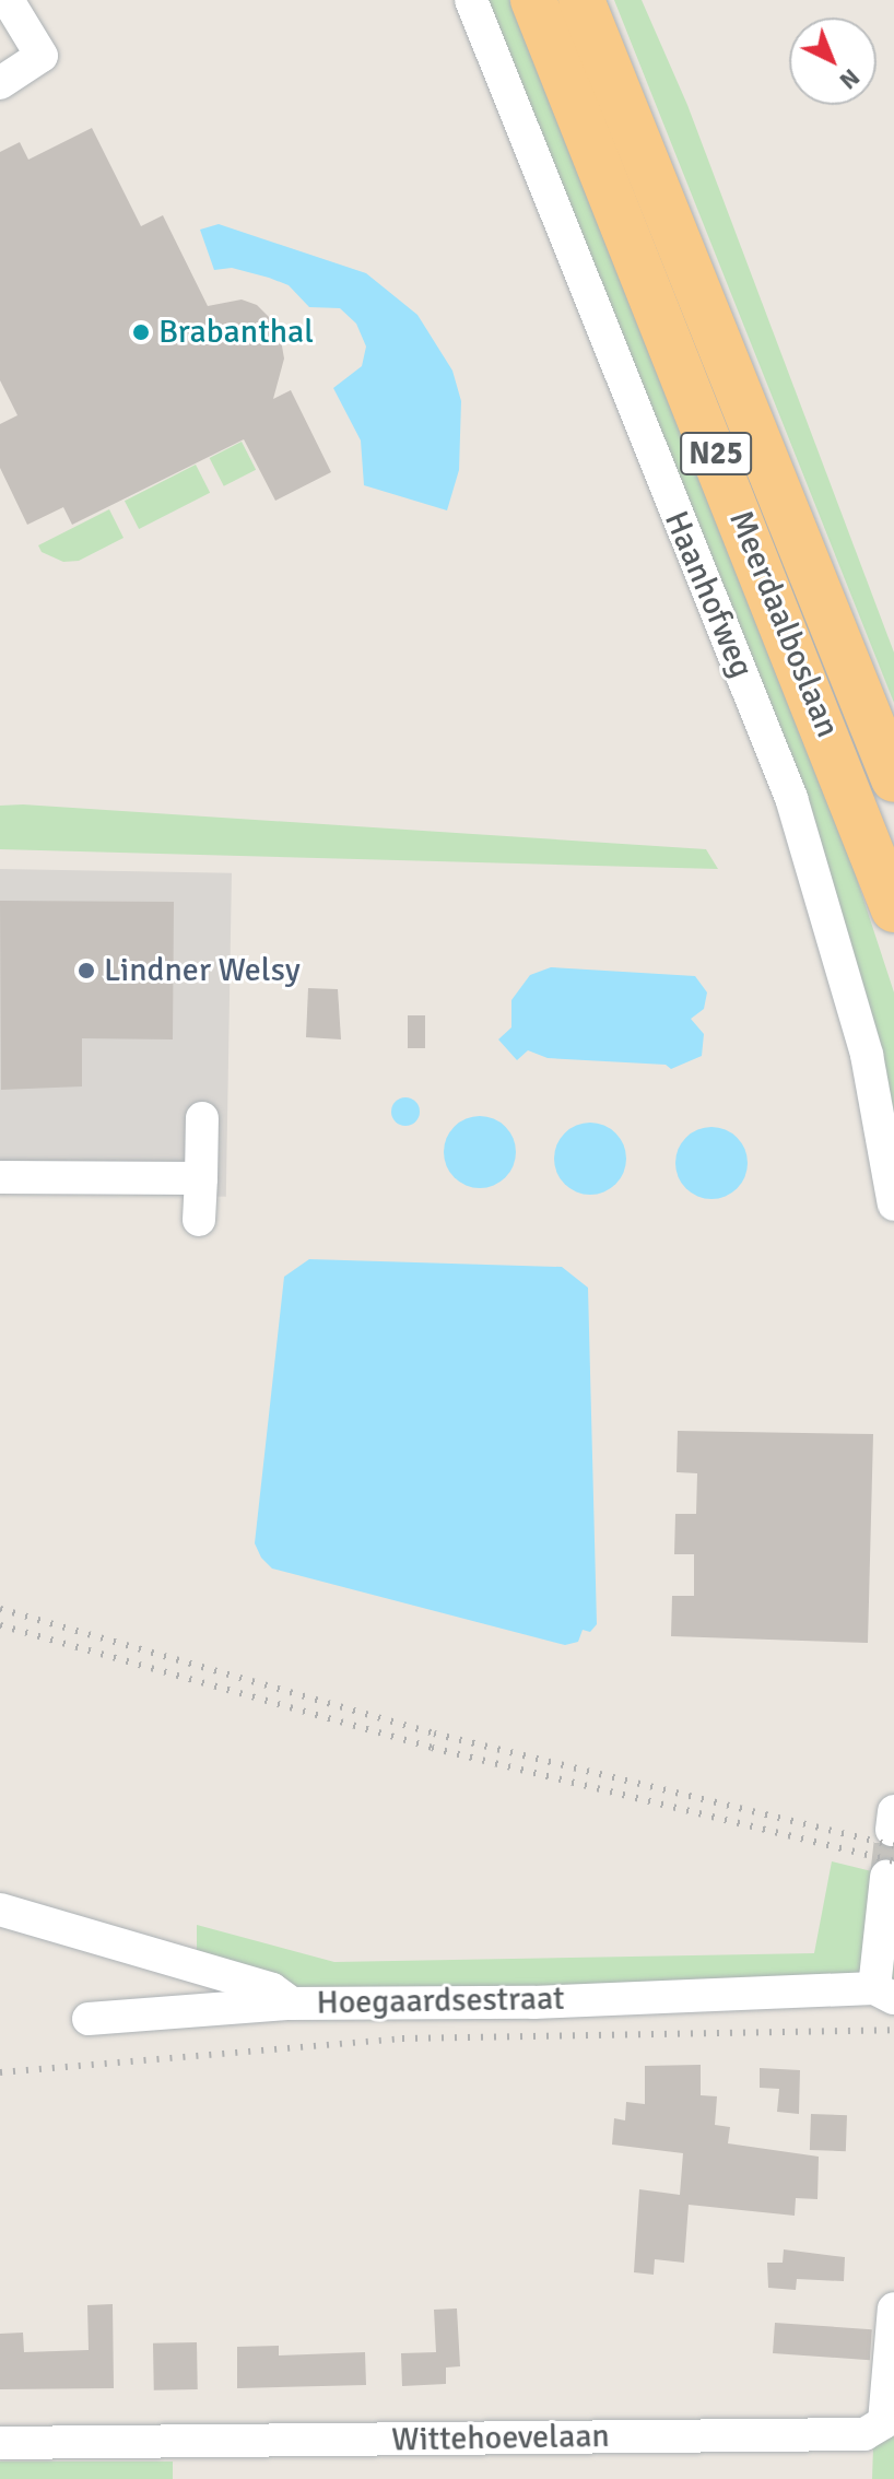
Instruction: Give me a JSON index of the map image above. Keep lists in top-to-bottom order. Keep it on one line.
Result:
{"streets":{"highway":["N25","Meerdaalboslaan"],"street":["Haanhofweg","Hoegaardsestraat","Wittehoevelaan"]},"places":["Brabanthal","Lindner Welsy"],"north":"bottom right"}
